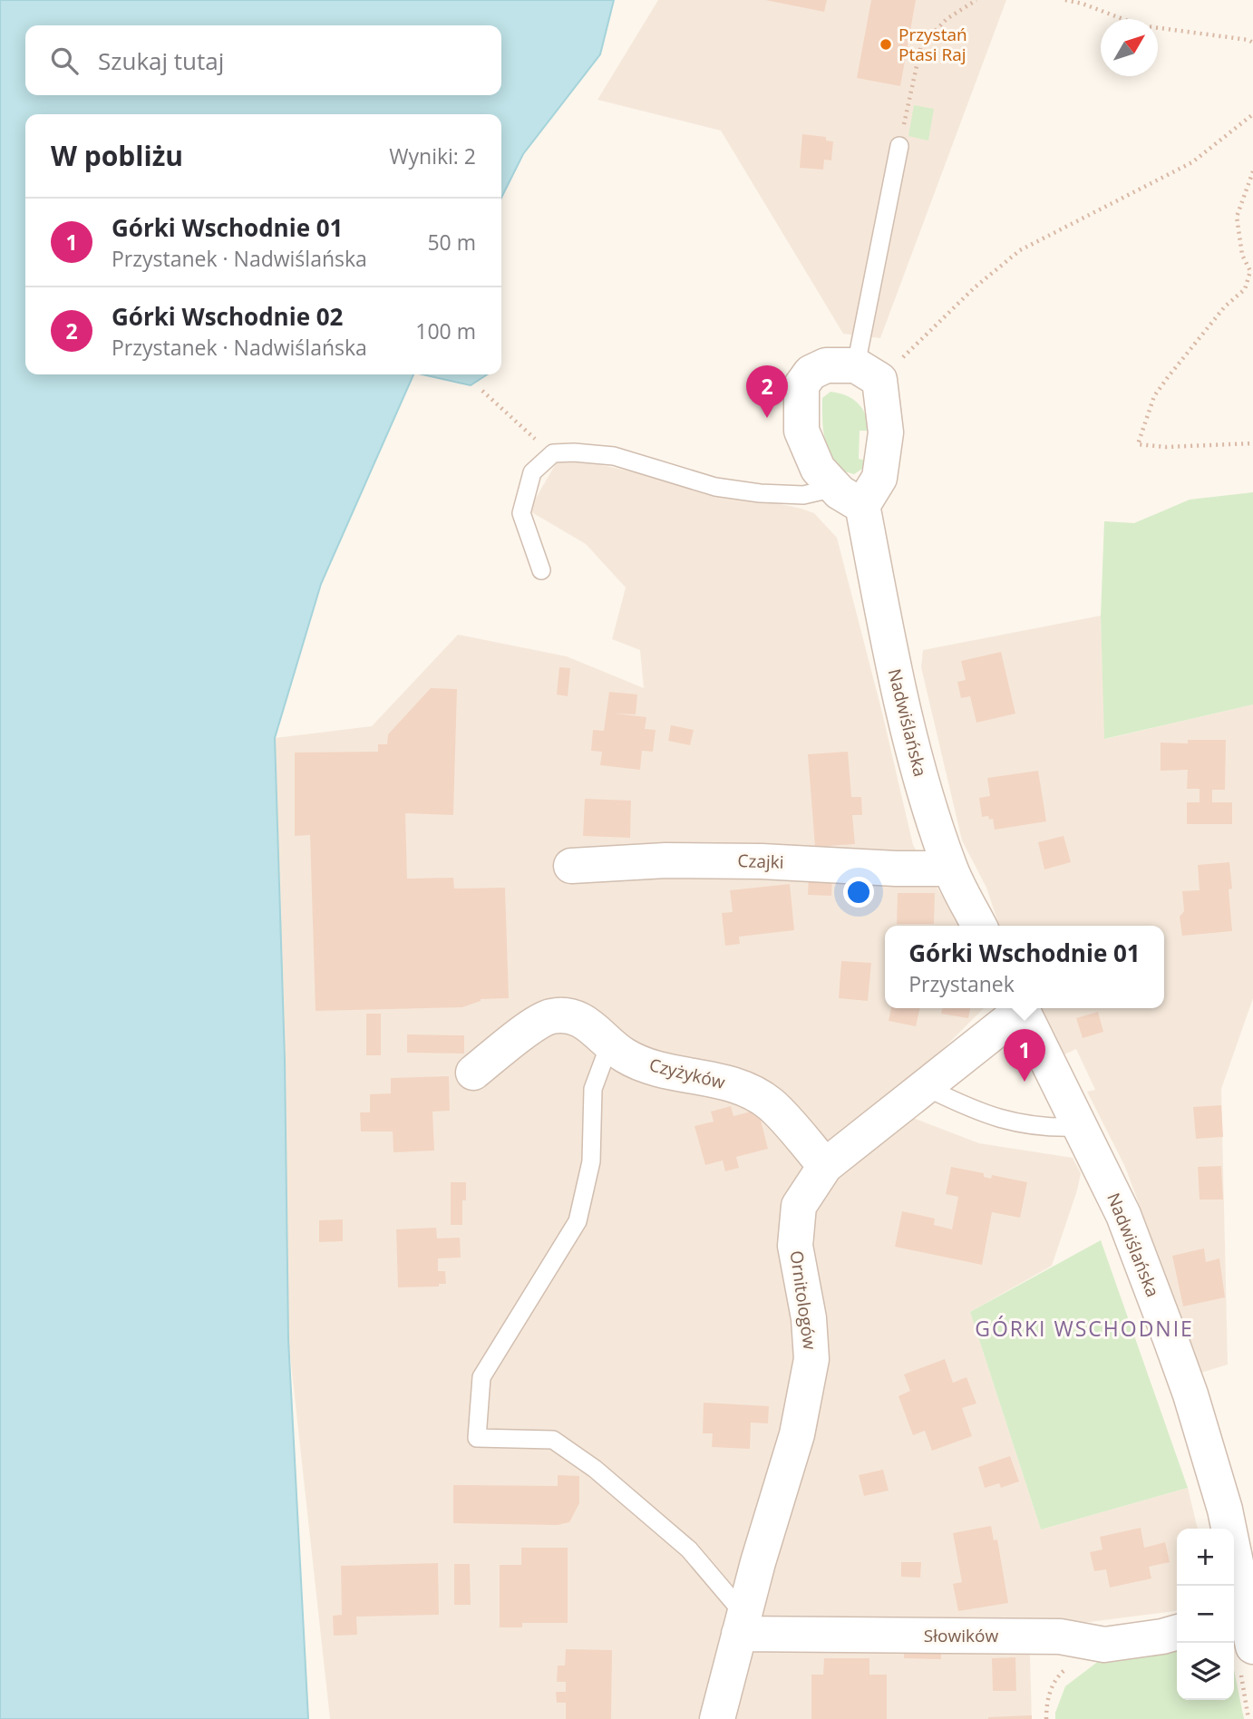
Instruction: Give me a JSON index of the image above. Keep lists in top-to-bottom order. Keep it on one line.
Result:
{"streets":{"street":["Nadwiślańska","Czajki","Czyżyków","Ornitologów","Słowików"]},"crossings":[["Nadwiślańska","Czajki"],["Czyżyków","Ornitologów"],["Ornitologów","Słowików"]],"districts":["GÓRKI WSCHODNIE"],"places":["Przystań Ptasi Raj"],"north":"top right","page":{"search":"Szukaj tutaj","heading":["W pobliżu","Wyniki: 2"],"list":[{"mark":"1","name":"Górki Wschodnie 01","note":"Przystanek · Nadwiślańska","value":"50 m"},{"mark":"2","name":"Górki Wschodnie 02","note":"Przystanek · Nadwiślańska","value":"100 m"}],"pins":["2","1"],"popup":["Górki Wschodnie 01","Przystanek"],"map_buttons":["+","−"]}}
